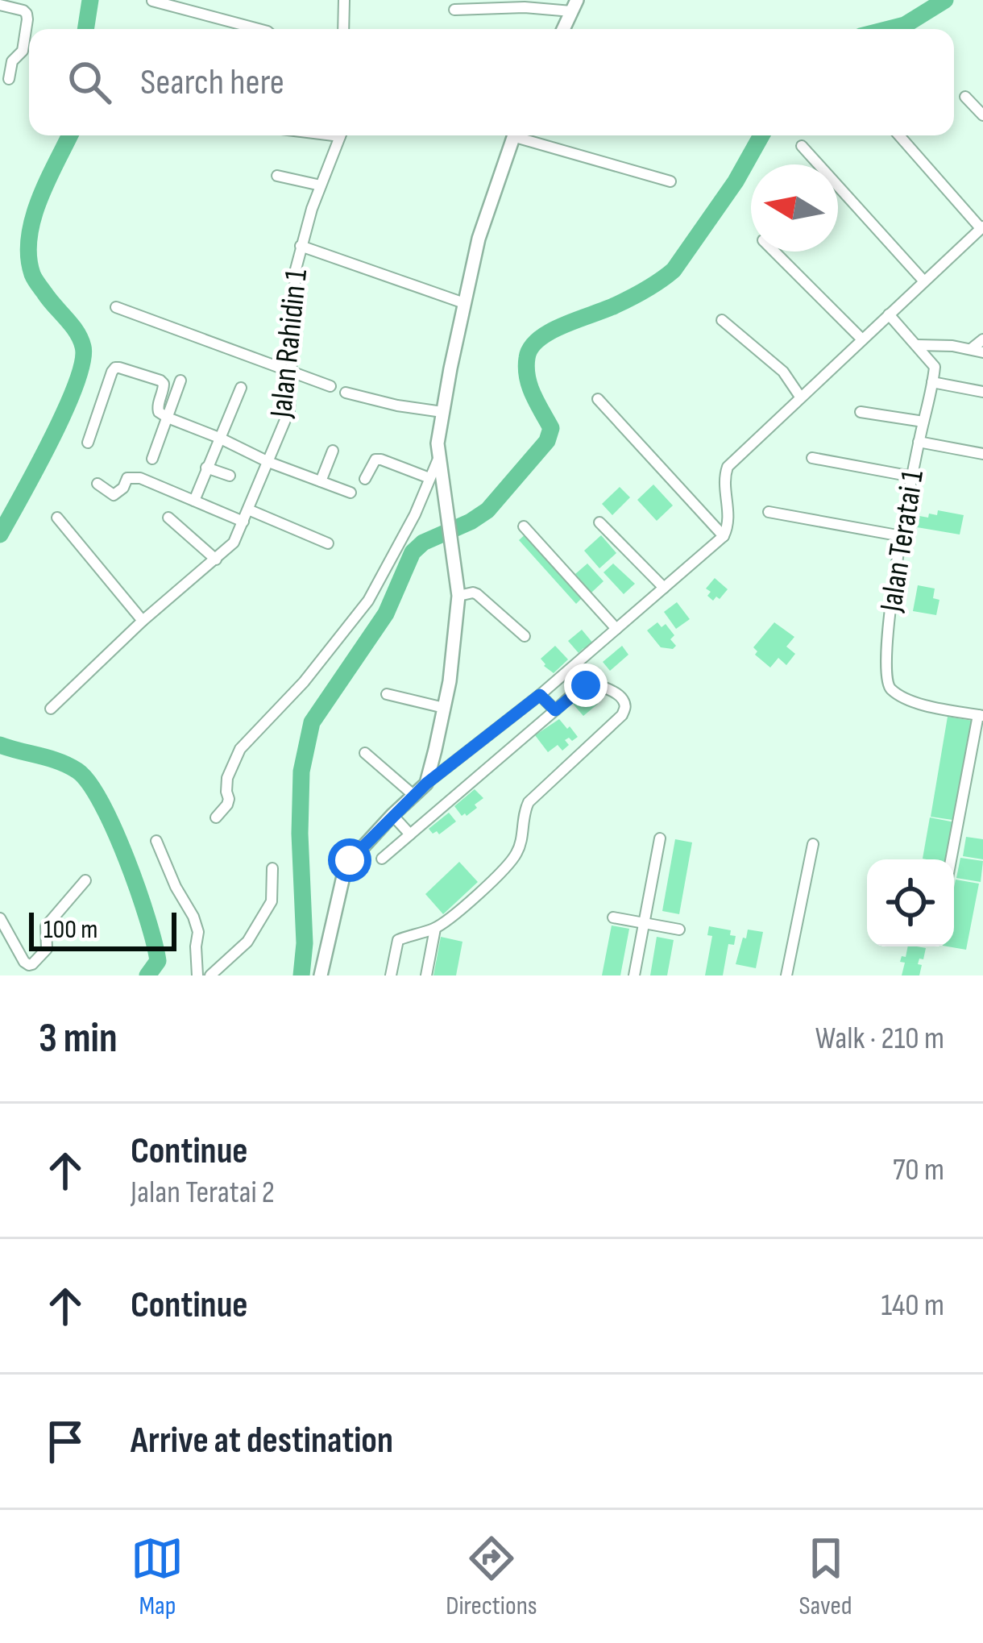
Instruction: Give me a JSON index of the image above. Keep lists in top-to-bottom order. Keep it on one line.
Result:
{"streets":{"street":["Jalan Rahidin 1","Jalan Teratai 1"]},"scale_bar":"100 m","north":"left","page":{"search":"Search here","scale":"100 m","heading":["3 min","Walk · 210 m"],"list":[["Continue","Jalan Teratai 2","70 m"],["Continue","140 m"],"Arrive at destination"],"nav":["Map","Directions","Saved"]}}
